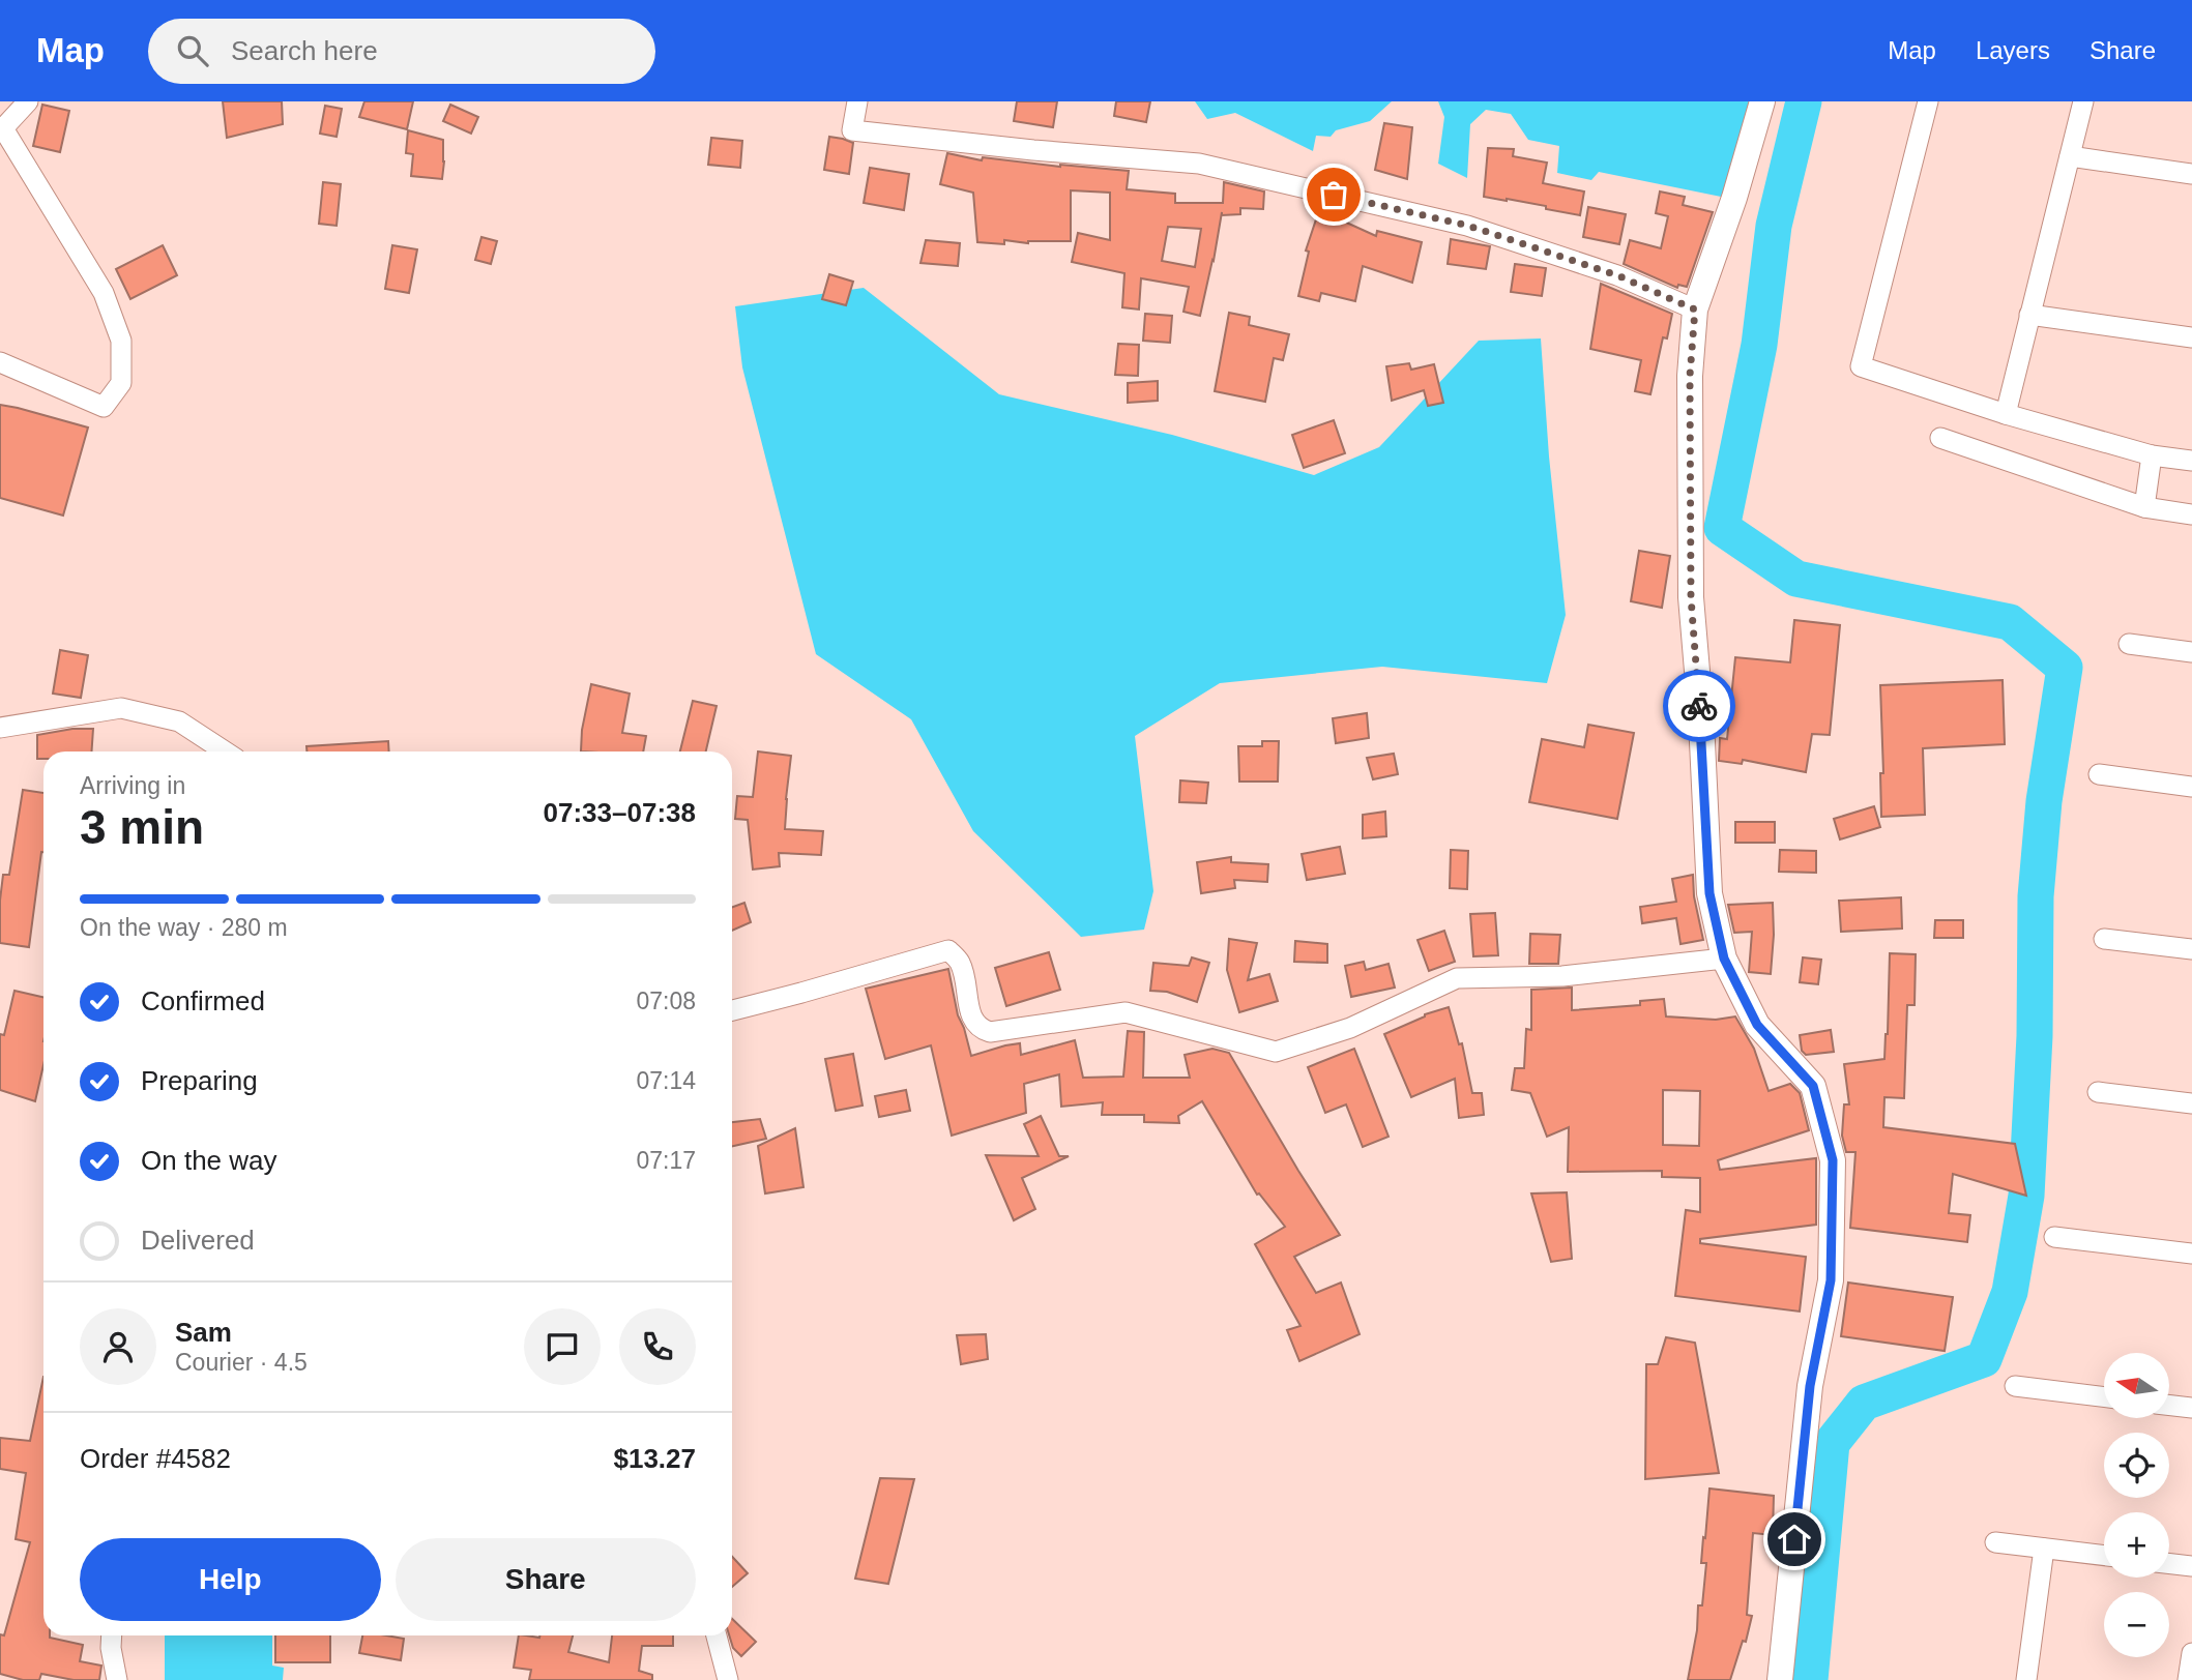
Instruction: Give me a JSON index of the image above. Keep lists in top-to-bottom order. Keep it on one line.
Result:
{"north":"left","page":{"header":"Map","search":"Search here","nav":["Map","Layers","Share"],"heading":["3 min","Arriving in","07:33–07:38"],"panel":["Sam","Courier · 4.5","Order #4582","$13.27"],"bar":"On the way · 280 m","list":[["Confirmed","07:08"],["Preparing","07:14"],["On the way","07:17"],"Delivered"],"map_buttons":["+","−"],"buttons":["Help","Share"]}}
